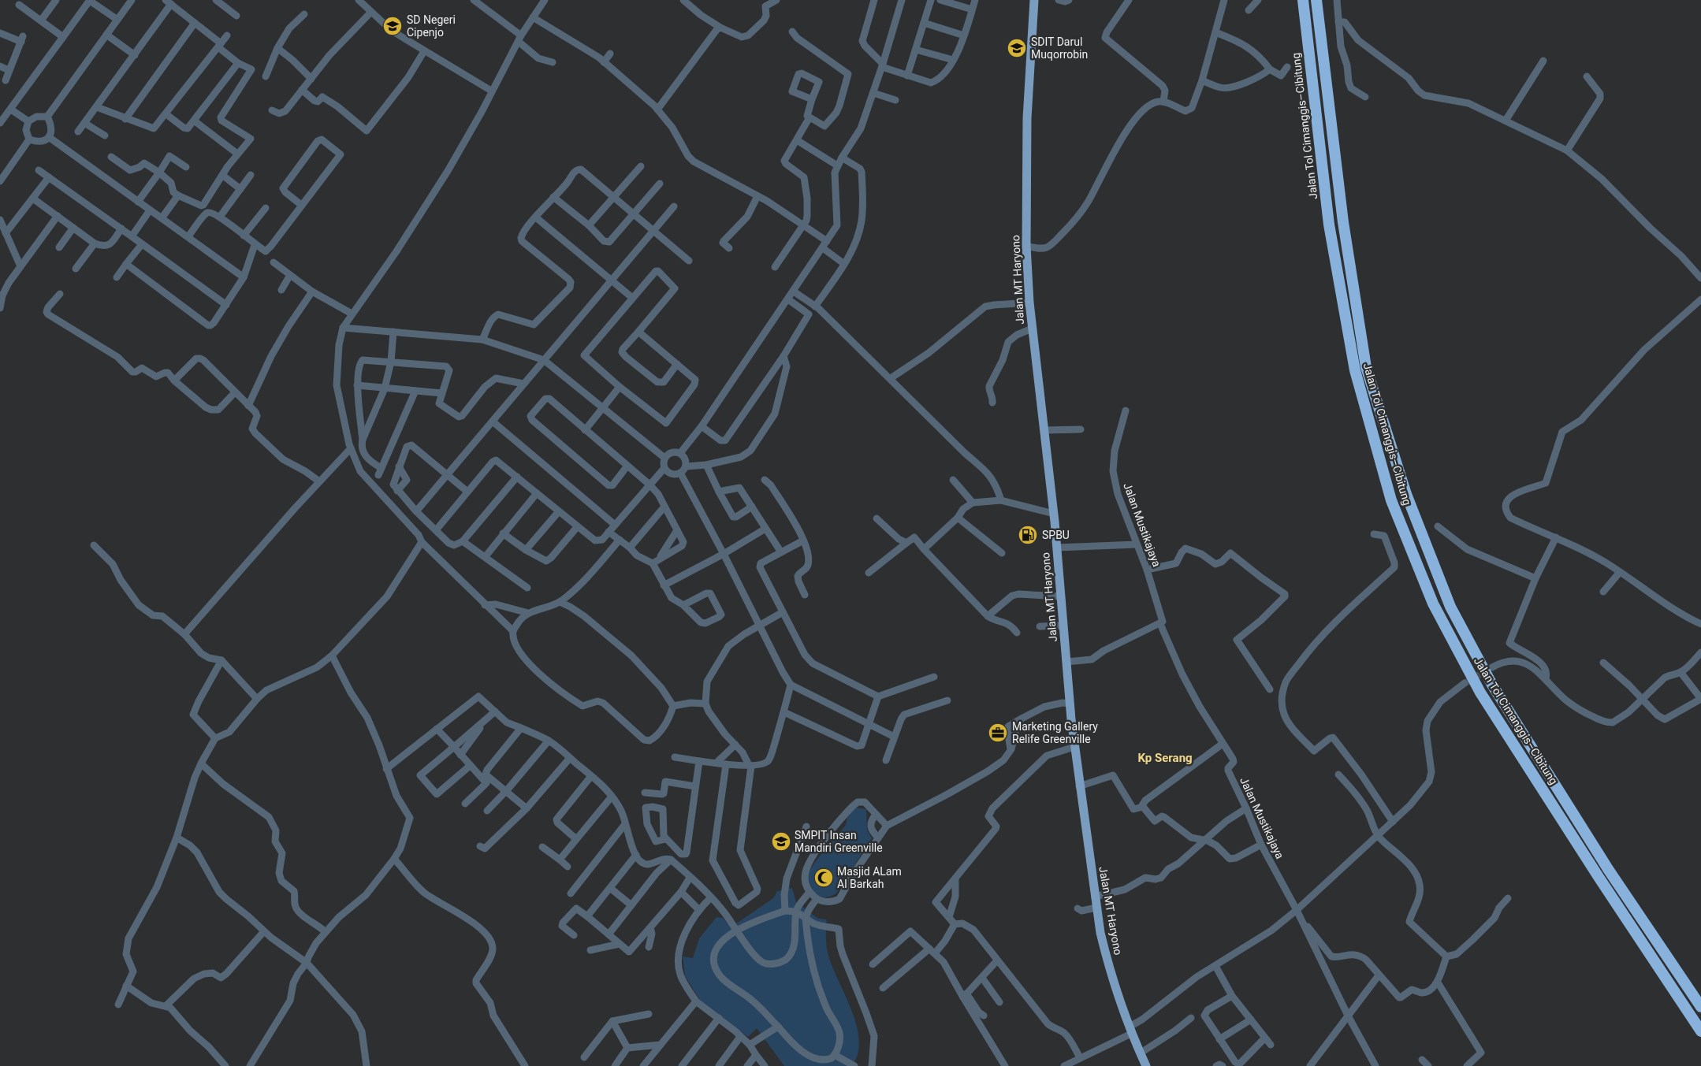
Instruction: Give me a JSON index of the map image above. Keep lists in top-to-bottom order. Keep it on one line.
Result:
{"streets":{"highway":["Jalan Tol Cimanggis–Cibitung"],"main road":["Jalan MT Haryono"],"street":["Jalan Mustikajaya"]},"districts":["Kp Serang"],"places":{"school or university":["SD Negeri Cipenjo","SDIT Darul Muqorrobin","SMPIT Insan Mandiri Greenville"],"fuel station":["SPBU"],"office":["Marketing Gallery Relife Greenville"],"mosque":["Masjid ALam Al Barkah"]}}
